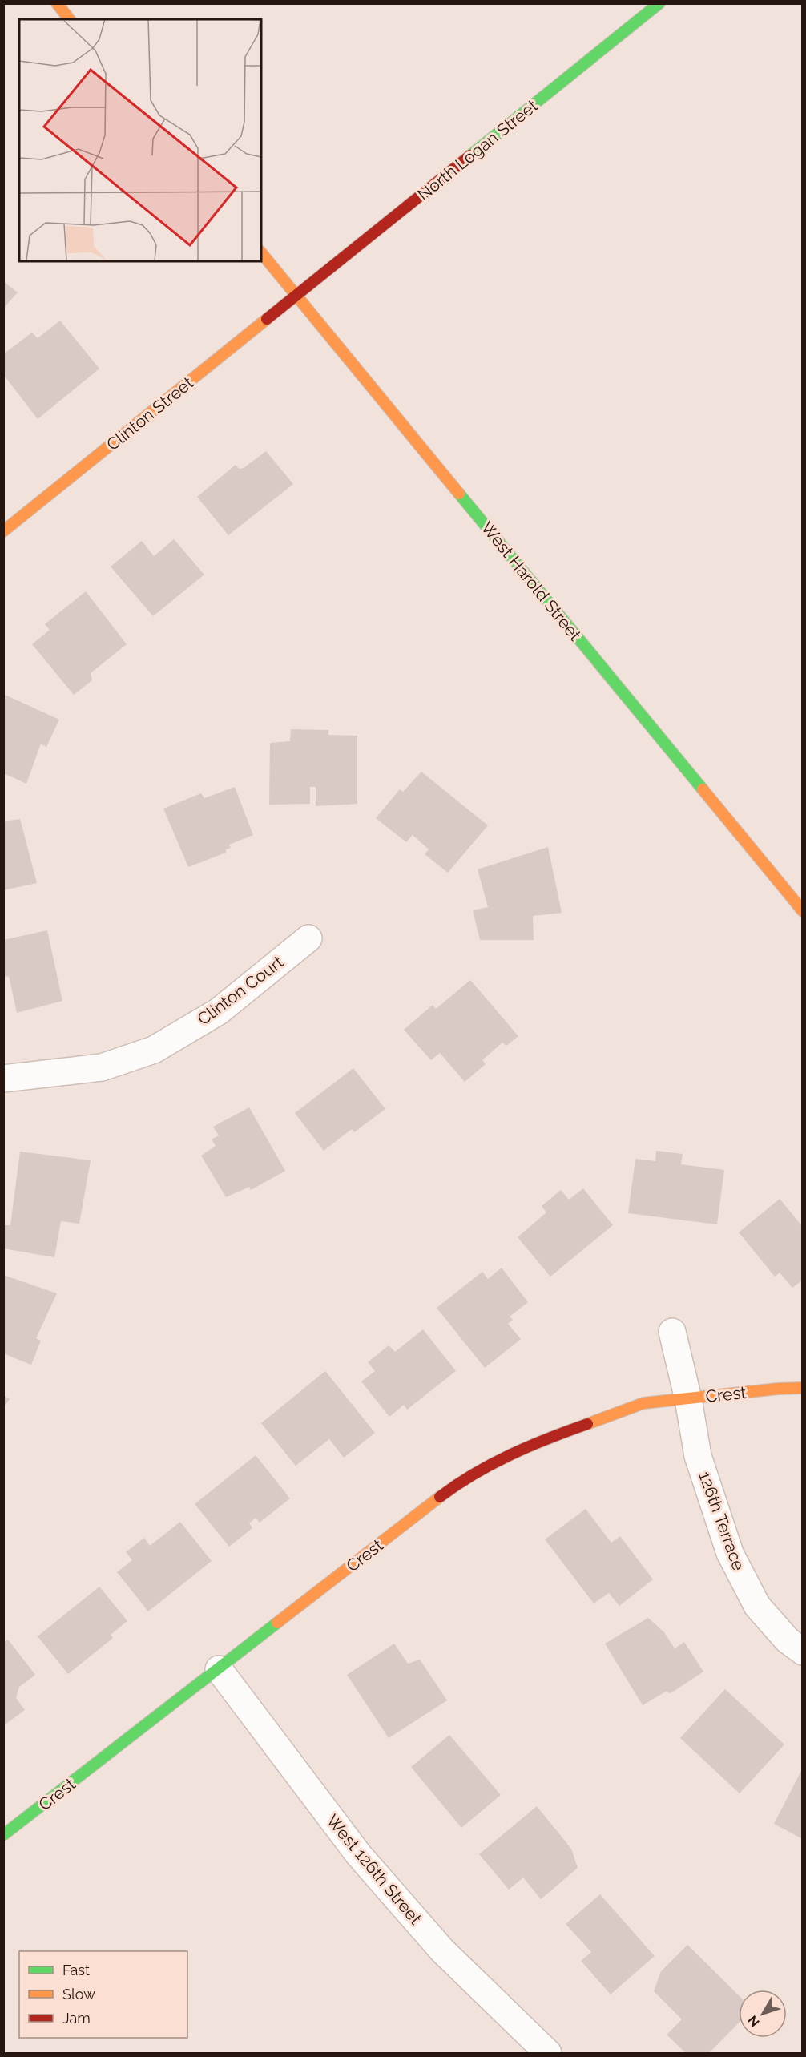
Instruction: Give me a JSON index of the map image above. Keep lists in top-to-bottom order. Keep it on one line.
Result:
{"streets":{"street":["North Logan Street","Clinton Street","West Harold Street","Clinton Court","Crest","126th Terrace","West 126th Street"]},"crossings":[["North Logan Street","Clinton Street"],["North Logan Street","West Harold Street"],["Clinton Street","West Harold Street"],["Crest","126th Terrace"],["Crest","West 126th Street"]],"legend":["Fast","Slow","Jam"],"north":"bottom left"}
